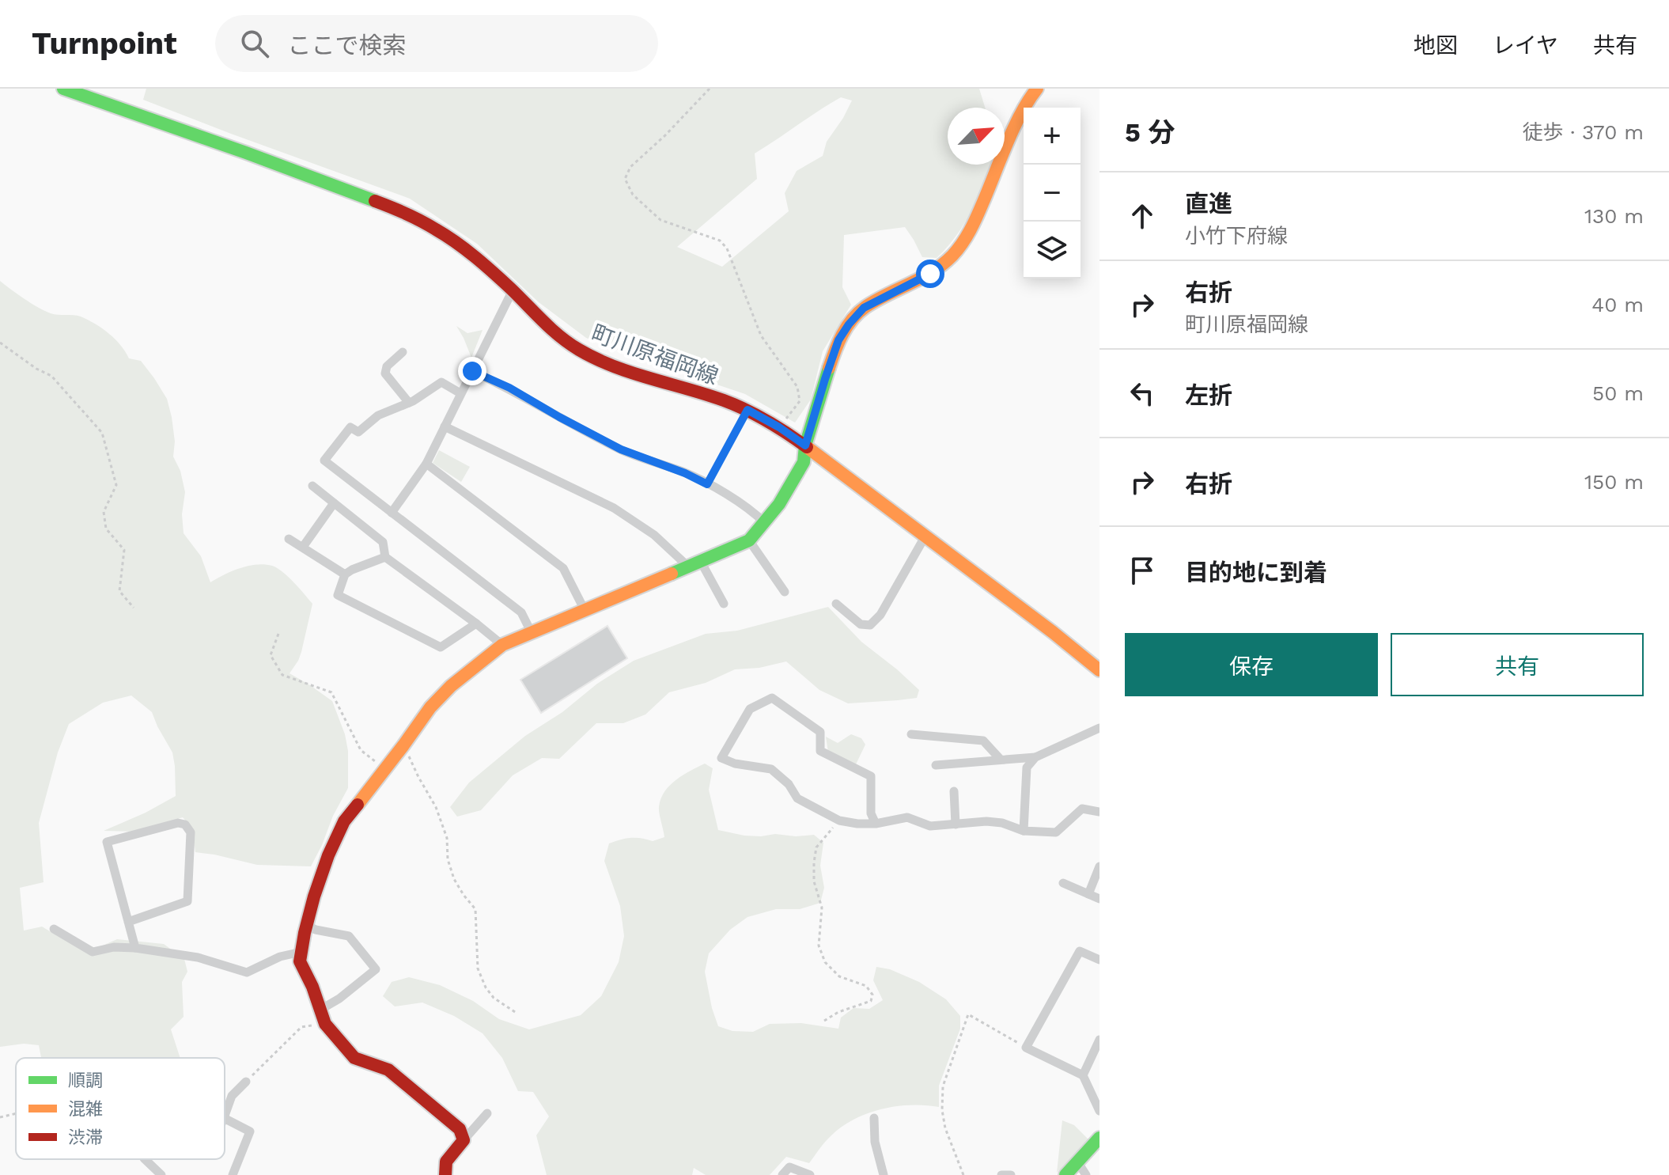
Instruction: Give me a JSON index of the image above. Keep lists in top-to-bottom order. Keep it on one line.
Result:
{"streets":{"main road":["町川原福岡線"]},"legend":["順調","混雑","渋滞"],"north":"top right","page":{"header":"Turnpoint","search":"ここで検索","nav":["地図","レイヤ","共有"],"heading":["5 分","徒歩 · 370 m"],"map_buttons":["+","−"],"list":[["直進","小竹下府線","130 m"],["右折","町川原福岡線","40 m"],["左折","50 m"],["右折","150 m"],"目的地に到着"],"buttons":["保存","共有"]}}
